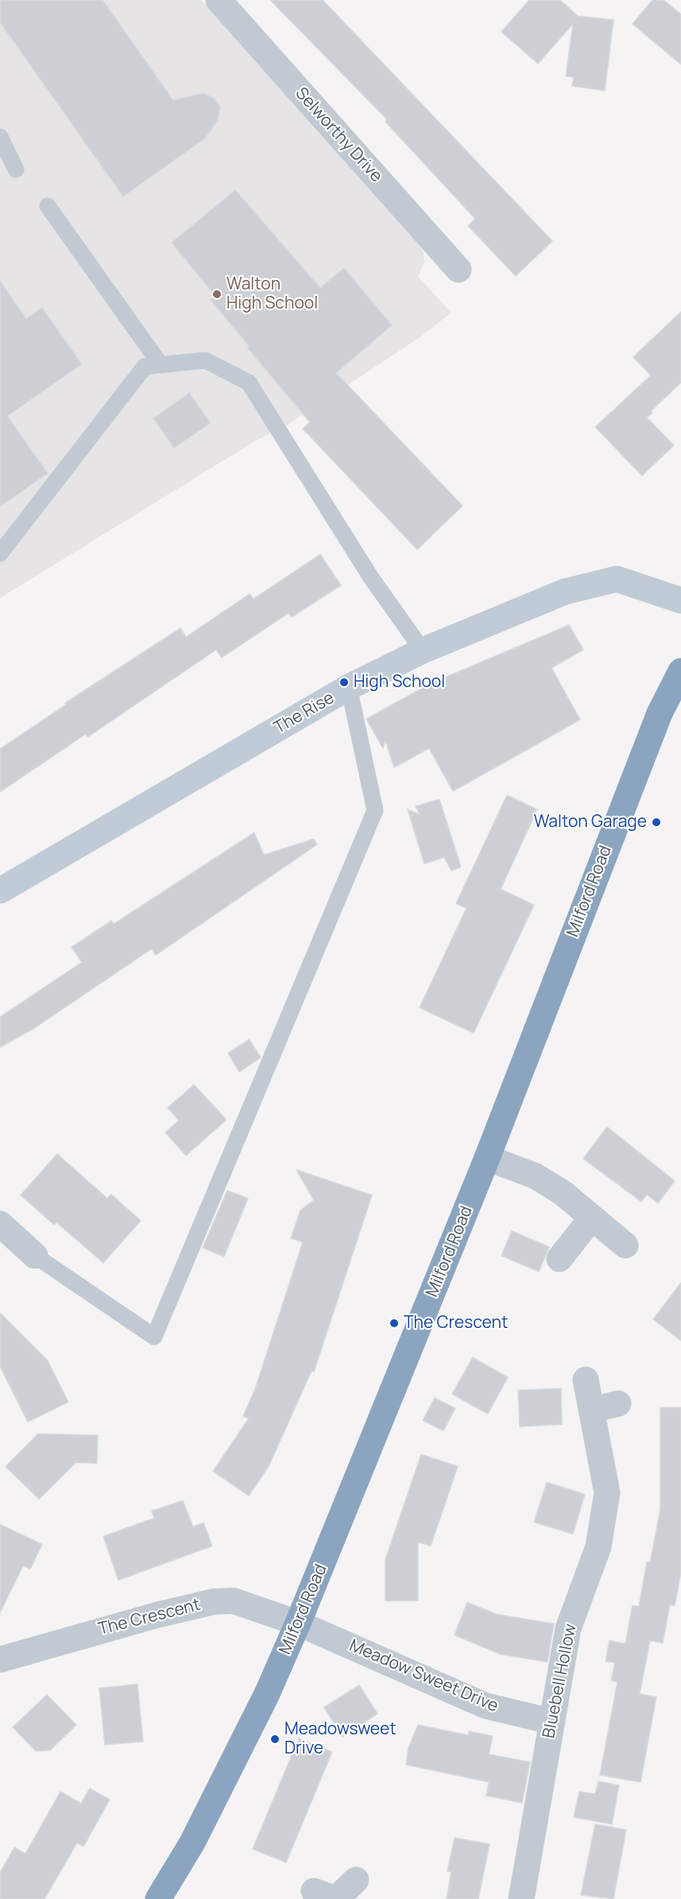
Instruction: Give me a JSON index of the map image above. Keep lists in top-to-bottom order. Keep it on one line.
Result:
{"streets":{"highway":["Milford Road"],"street":["Selworthy Drive","The Rise","The Crescent","Meadow Sweet Drive","Bluebell Hollow"]},"crossings":[["Milford Road","The Crescent"],["Milford Road","Meadow Sweet Drive"],["The Crescent","Meadow Sweet Drive"],["Meadow Sweet Drive","Bluebell Hollow"]],"places":["Walton High School","High School","Walton Garage","The Crescent","Meadowsweet Drive"]}
